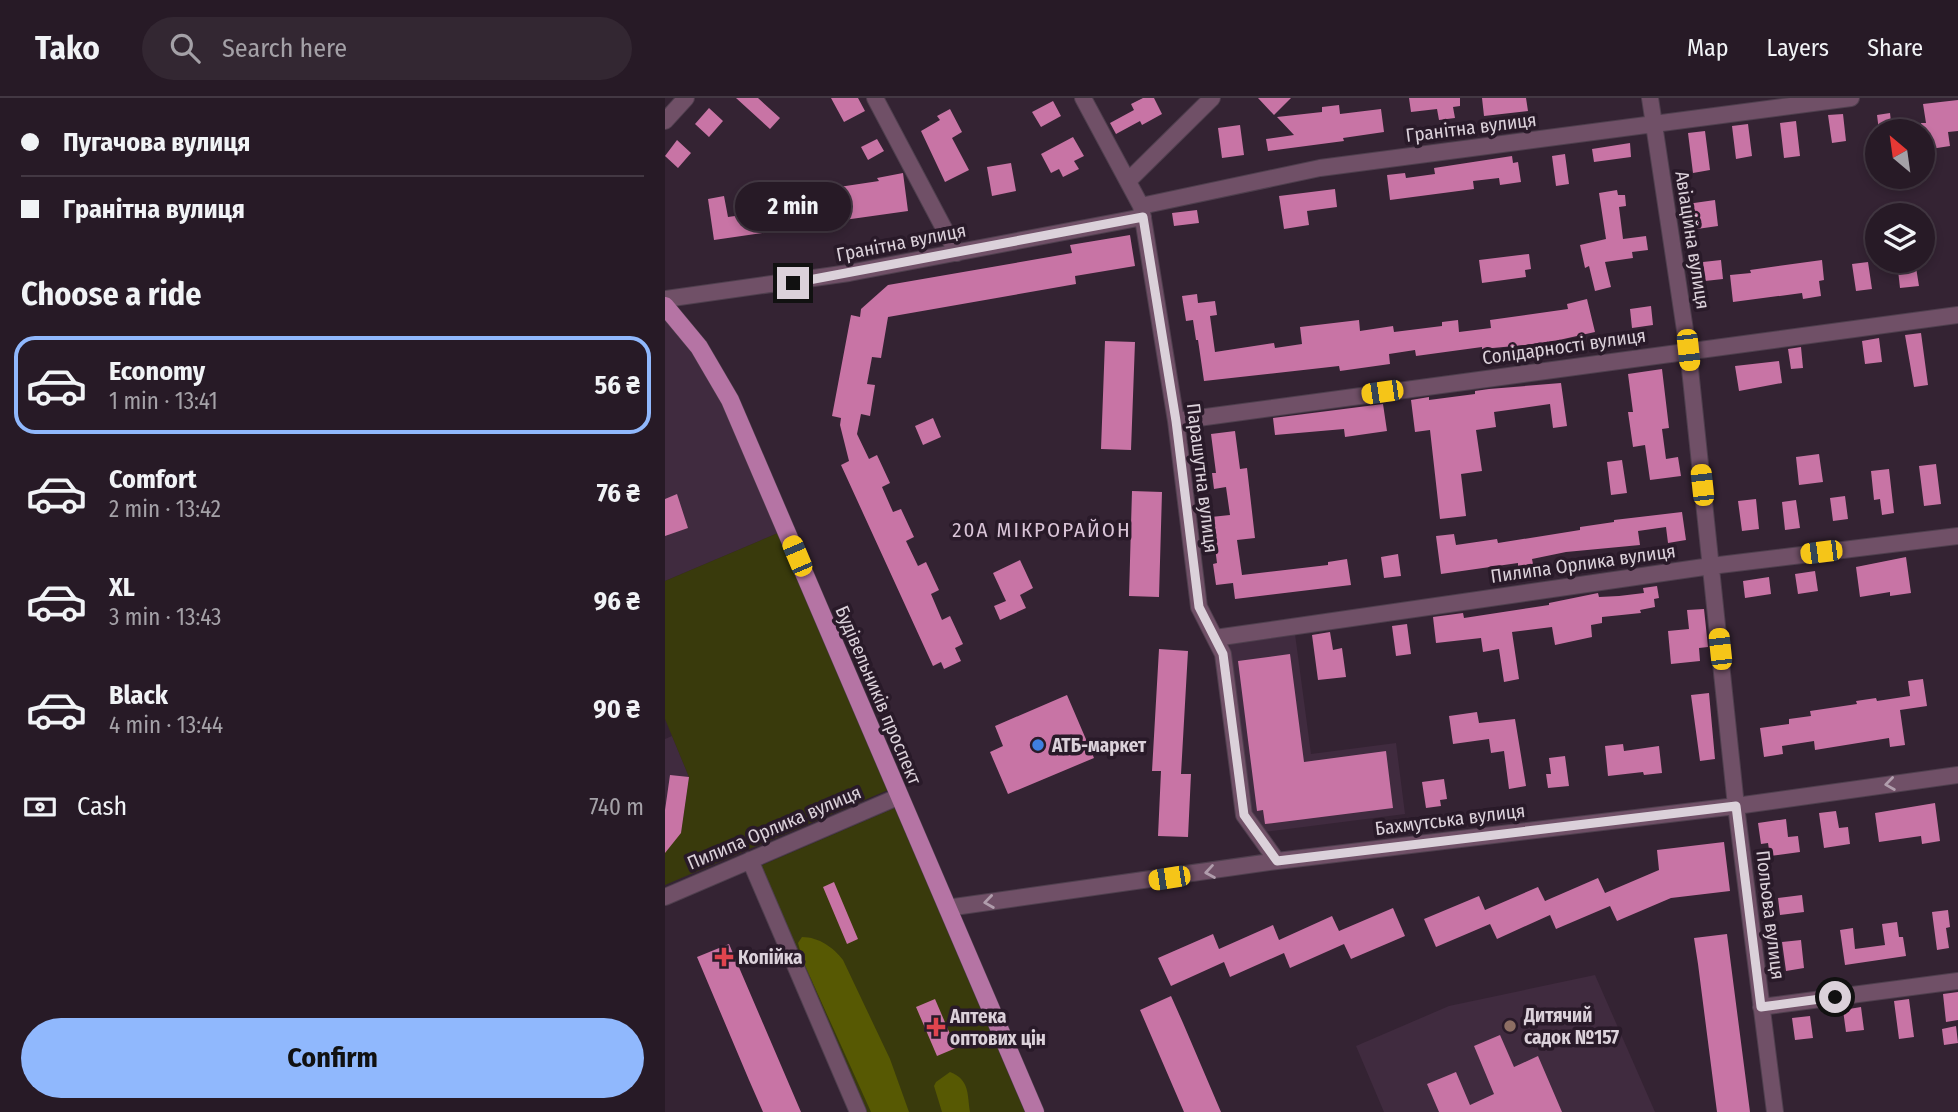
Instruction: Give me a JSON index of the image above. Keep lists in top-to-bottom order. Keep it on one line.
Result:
{"streets":{"main road":["Будівельників проспект"],"street":["Гранітна вулиця","Авіаційна вулиця","Солідарності вулиця","Парашутна вулиця","Пилипа Орлика вулиця","Бахмутська вулиця","Польова вулиця"]},"crossings":[["Гранітна вулиця","Авіаційна вулиця"],["Гранітна вулиця","Парашутна вулиця"],["Авіаційна вулиця","Солідарності вулиця"],["Авіаційна вулиця","Пилипа Орлика вулиця"],["Авіаційна вулиця","Бахмутська вулиця"],["Авіаційна вулиця","Польова вулиця"],["Солідарності вулиця","Парашутна вулиця"],["Парашутна вулиця","Пилипа Орлика вулиця"],["Парашутна вулиця","Бахмутська вулиця"],["Пилипа Орлика вулиця","Будівельників проспект"],["Будівельників проспект","Бахмутська вулиця"],["Бахмутська вулиця","Польова вулиця"]],"one_way":["Бахмутська вулиця"],"districts":["20А МІКРОРАЙОН"],"places":{"other":["АТБ-маркет","Дитячий садок №157"],"health":["Копійка","Аптека оптових цін"]},"north":"top left","page":{"header":"Tako","search":"Search here","nav":["Map","Layers","Share"],"banner":["Пугачова вулиця","Гранітна вулиця"],"bubble":"2 min","heading":"Choose a ride","list":[{"name":"Economy","note":"1 min · 13:41","value":"56 ₴"},{"name":"Comfort","note":"2 min · 13:42","value":"76 ₴"},{"name":"XL","note":"3 min · 13:43","value":"96 ₴"},{"name":"Black","note":"4 min · 13:44","value":"90 ₴"}],"pay":["Cash","740 m"],"buttons":"Confirm"}}
